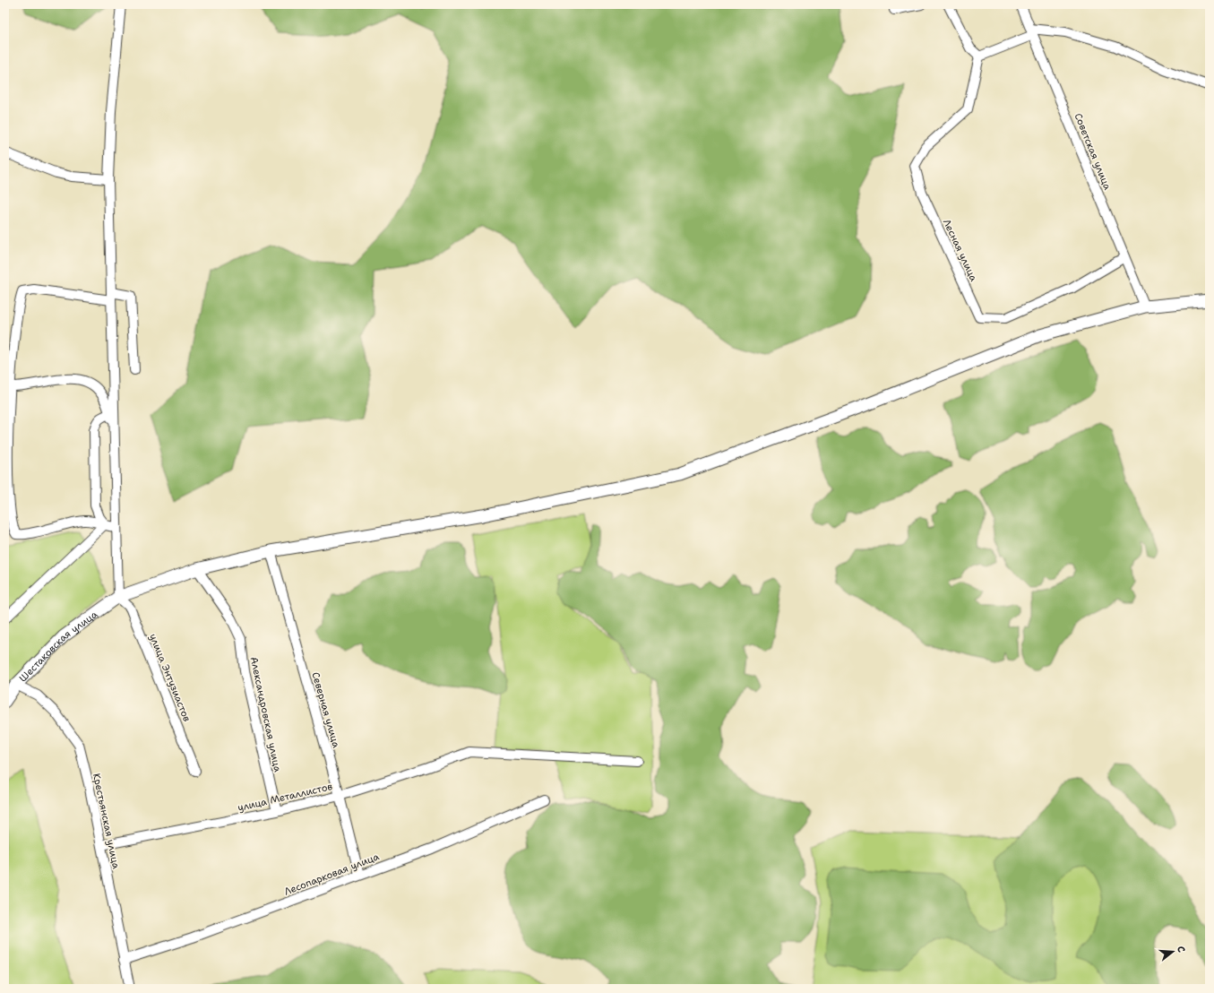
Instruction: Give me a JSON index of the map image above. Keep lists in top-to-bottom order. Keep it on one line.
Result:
{"streets":{"main road":["Шестаковская улица"],"street":["Советская улица","Лесная улица","улица Энтузиастов","Северная улица","Александровская улица","улица Металлистов","Крестьянская улица","Лесопарковая улица"]},"crossings":[["Советская улица","Лесная улица"],["Советская улица","Шестаковская улица"],["Шестаковская улица","улица Энтузиастов"],["Шестаковская улица","Северная улица"],["Шестаковская улица","Александровская улица"],["Шестаковская улица","Крестьянская улица"],["Северная улица","улица Металлистов"],["Северная улица","Лесопарковая улица"],["Александровская улица","улица Металлистов"],["улица Металлистов","Крестьянская улица"],["Крестьянская улица","Лесопарковая улица"]],"north":"right"}
